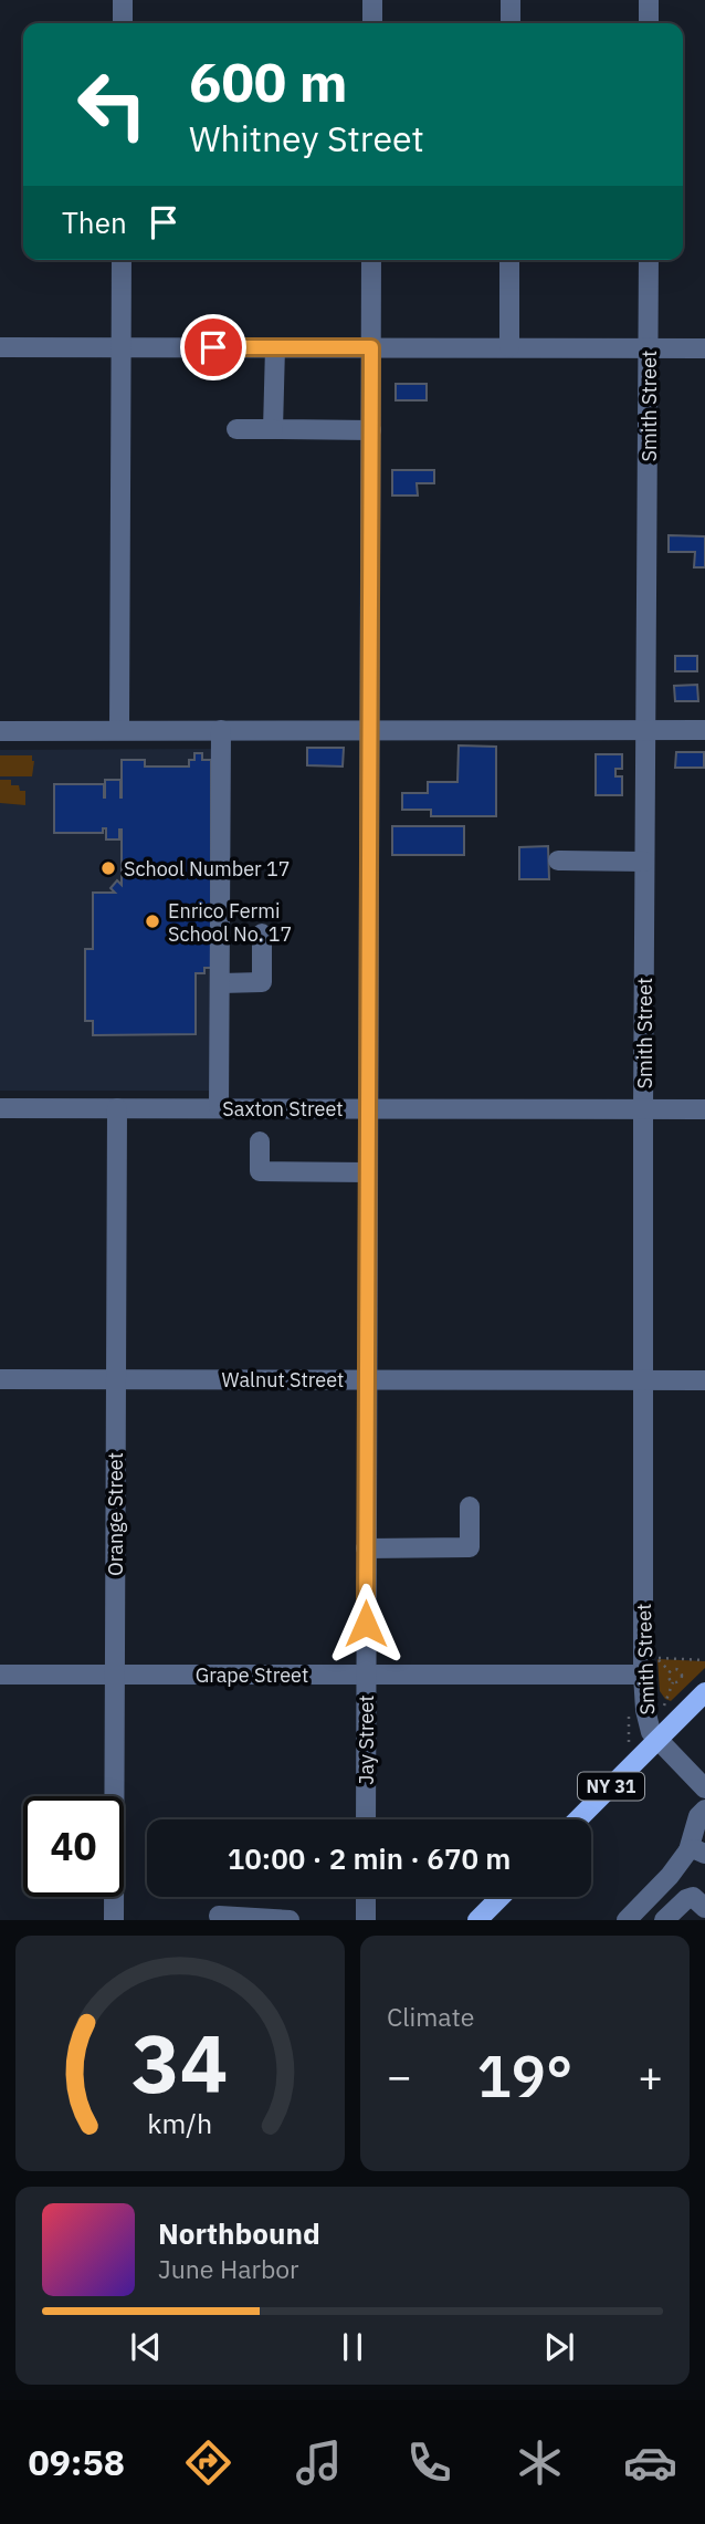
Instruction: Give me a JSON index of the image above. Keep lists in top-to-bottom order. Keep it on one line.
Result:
{"streets":{"main road":["NY 31"],"street":["Smith Street","Saxton Street","Walnut Street","Orange Street","Grape Street","Jay Street"]},"crossings":[["Smith Street","Saxton Street"],["Smith Street","Walnut Street"],["Smith Street","Grape Street"],["Smith Street","NY 31"],["Saxton Street","Orange Street"],["Saxton Street","Jay Street"],["Walnut Street","Orange Street"],["Walnut Street","Jay Street"],["Orange Street","Grape Street"],["Grape Street","Jay Street"]],"places":["School Number 17","Enrico Fermi School No. 17"],"page":{"turn":["600 m","Whitney Street"],"then":"Then","limit":"40","trip":"10:00 · 2 min · 670 m","tile":"Climate","heat":["−","19°","+"],"song":["Northbound","June Harbor"],"tabs":"09:58","gauge":["34","km/h"]}}
